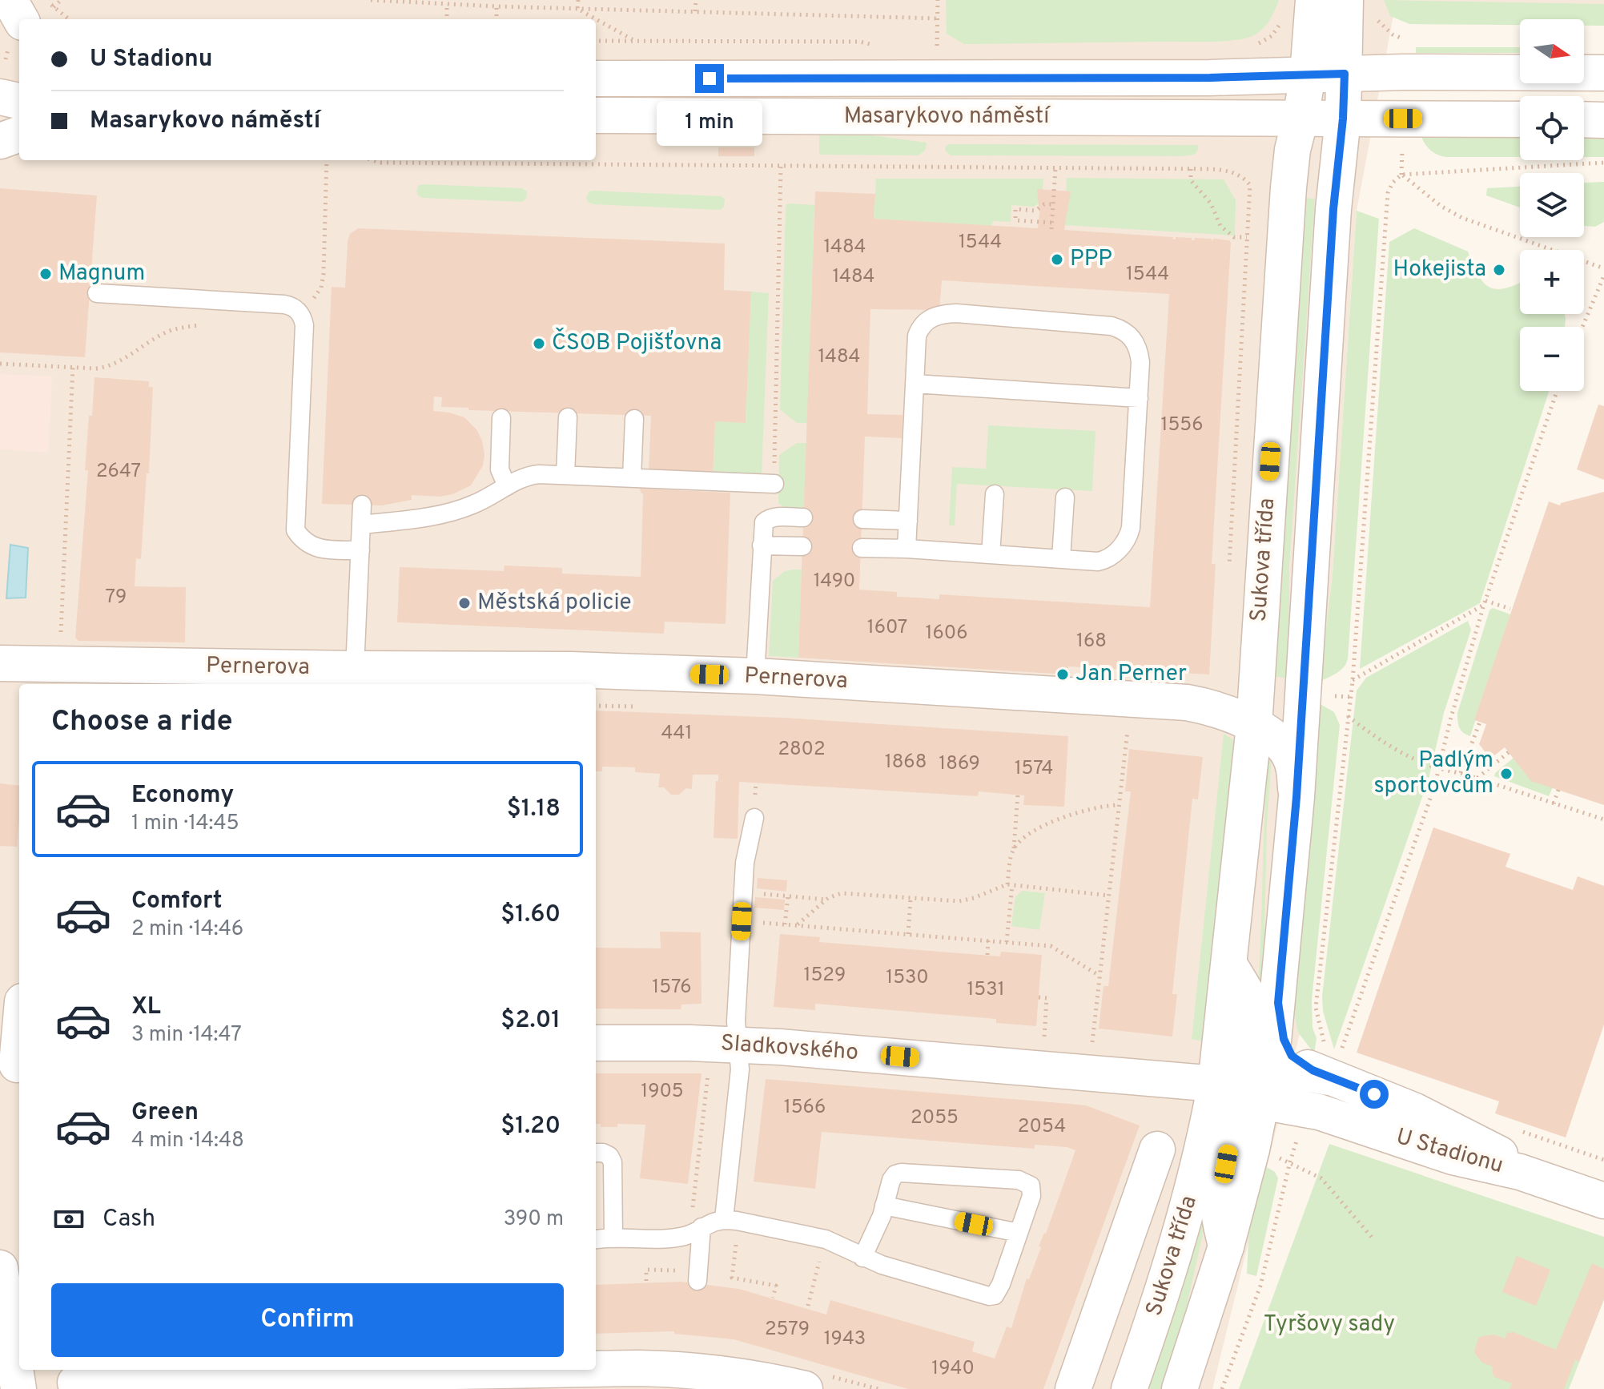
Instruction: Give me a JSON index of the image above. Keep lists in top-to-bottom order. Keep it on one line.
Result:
{"streets":{"street":["Masarykovo náměstí","Sukova třída","Pernerova","Sladkovského","U Stadionu"]},"crossings":[["Masarykovo náměstí","Sukova třída"],["Sukova třída","Pernerova"],["Sukova třída","Sladkovského"],["Sukova třída","U Stadionu"],["Sladkovského","U Stadionu"]],"parks":["Tyršovy sady"],"places":["PPP","Hokejista","Magnum","ČSOB Pojišťovna","Městská policie","Jan Perner","Padlým sportovcům"],"house_numbers":["1544","1484","1544","1484","1484","1556","2647","1490","79","1607","1606","168","441","2802","1868","1869","1574","1529","1530","1576","1531","1905","1566","2055","2054","2579","1943","1940"],"north":"right","page":{"map_buttons":["+","−"],"banner":["U Stadionu","Masarykovo náměstí"],"bubble":"1 min","heading":"Choose a ride","list":[{"name":"Economy","note":"1 min · 14:45","value":"$1.18"},{"name":"Comfort","note":"2 min · 14:46","value":"$1.60"},{"name":"XL","note":"3 min · 14:47","value":"$2.01"},{"name":"Green","note":"4 min · 14:48","value":"$1.20"}],"pay":["Cash","390 m"],"buttons":"Confirm"}}
